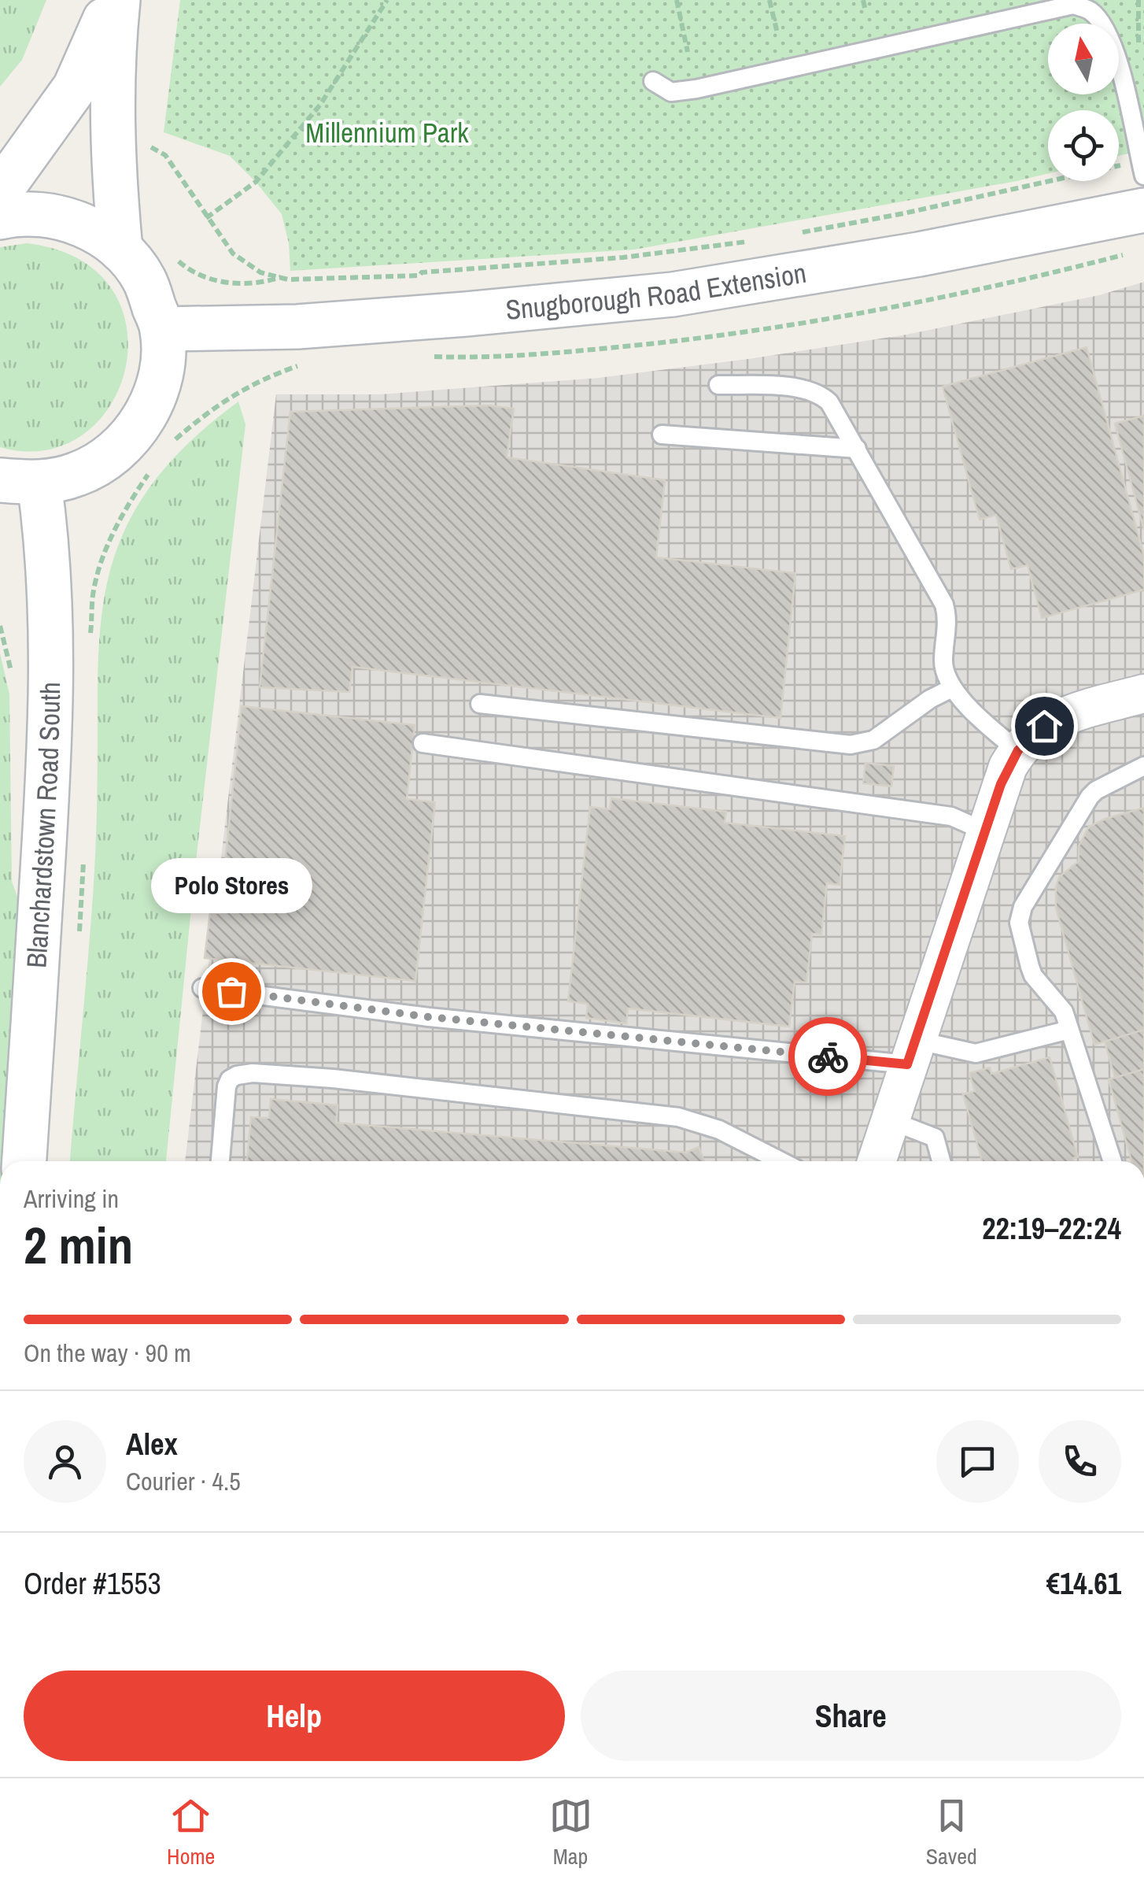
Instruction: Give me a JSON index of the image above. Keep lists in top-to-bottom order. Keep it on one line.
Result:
{"streets":{"main road":["Snugborough Road Extension","Blanchardstown Road South"]},"parks":["Millennium Park"],"places":["Polo Stores"],"north":"top","page":{"bubble":"Polo Stores","heading":["2 min","Arriving in","22:19–22:24"],"panel":["Alex","Courier · 4.5","Order #1553","€14.61"],"bar":"On the way · 90 m","buttons":["Help","Share"],"tabs":["Home","Map","Saved"]}}
